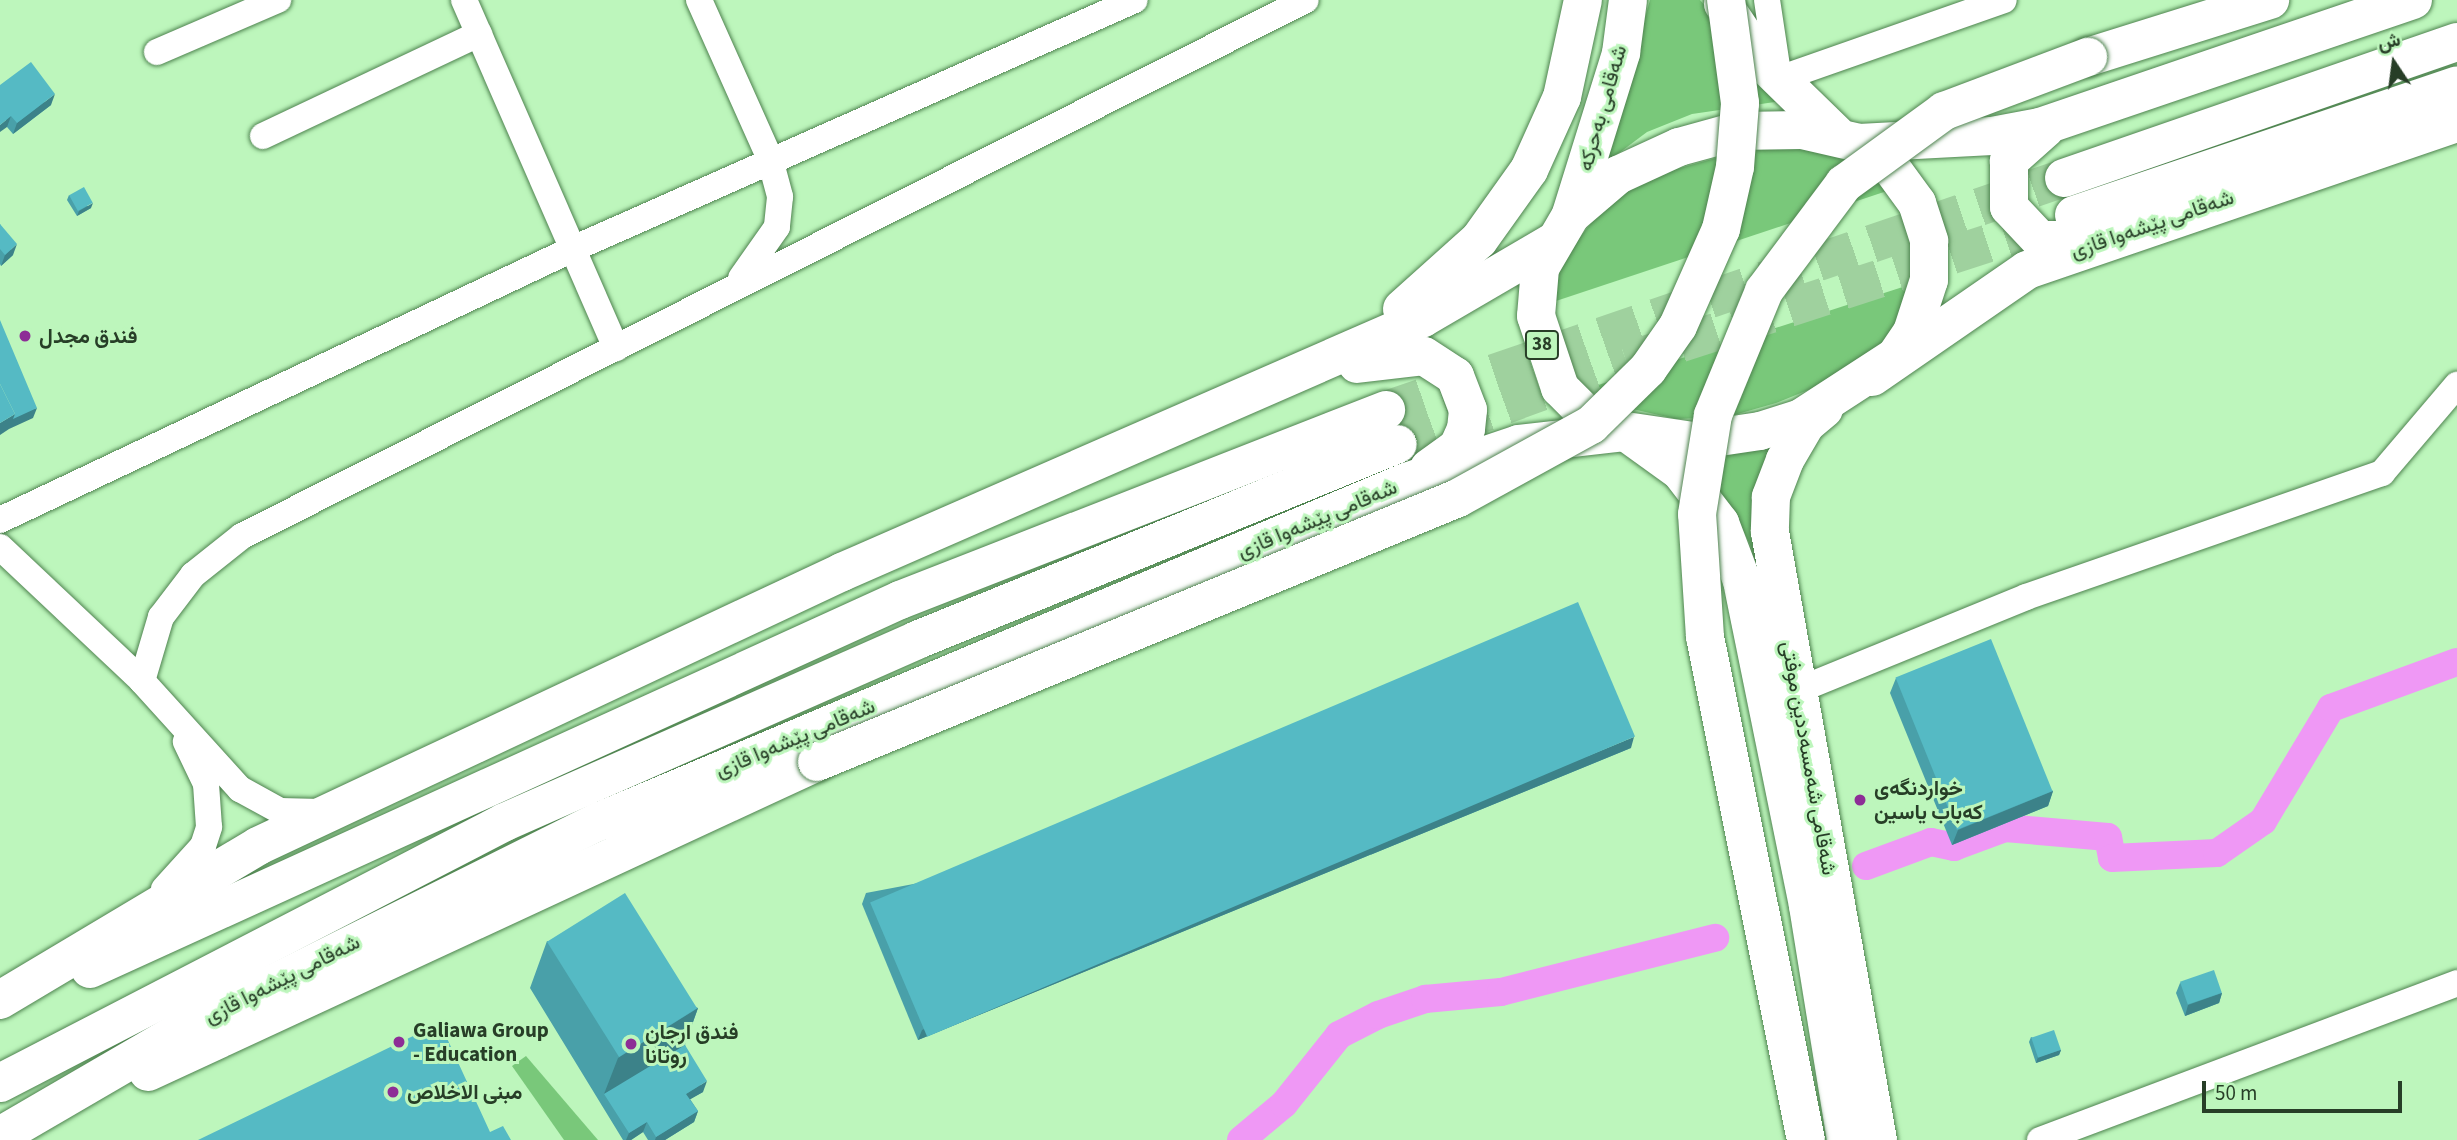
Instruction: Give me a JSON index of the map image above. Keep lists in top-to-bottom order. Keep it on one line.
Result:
{"streets":{"main road":["شەقامی بەحرکە","شەقامی پێشەوا قازی","38","شەقامی شەمسەددین موفتی"]},"crossings":[["شەقامی بەحرکە","شەقامی پێشەوا قازی"],["شەقامی پێشەوا قازی","38"],["شەقامی پێشەوا قازی","شەقامی شەمسەددین موفتی"]],"places":["فندق مجدل","خواردنگەی کەباب یاسین","Galiawa Group - Education","فندق ارجان روتانا","مبنى الاخلاص"],"scale_bar":"50 m","north":"top"}
